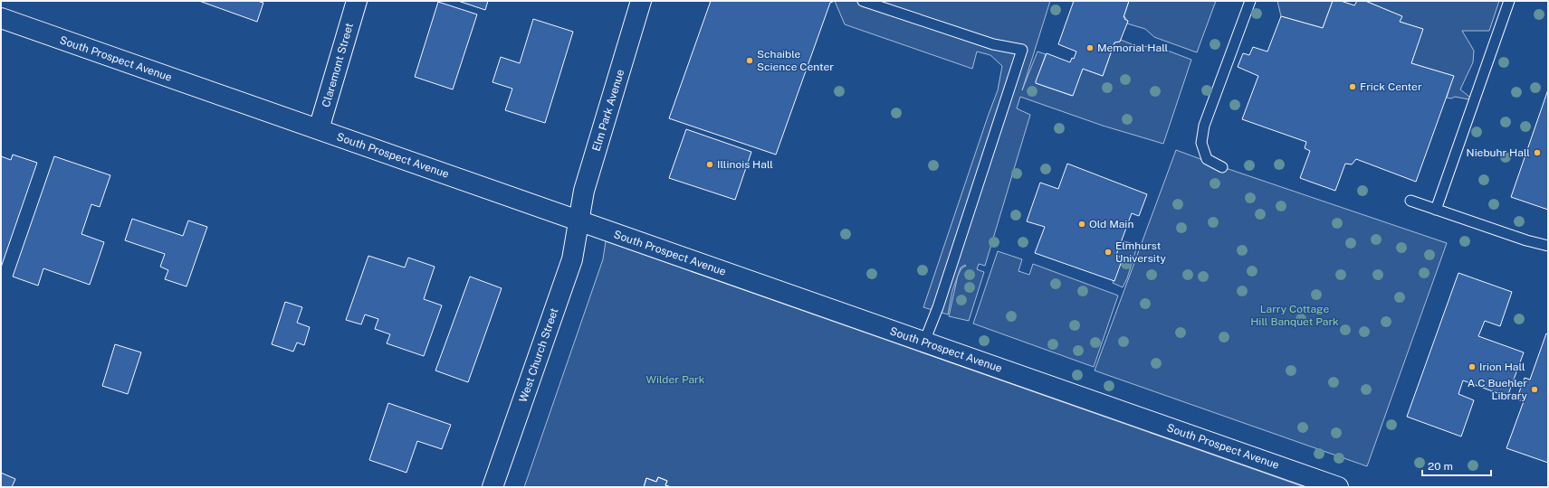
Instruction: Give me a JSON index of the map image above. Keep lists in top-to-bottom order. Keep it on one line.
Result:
{"streets":{"street":["South Prospect Avenue","Claremont Street","Elm Park Avenue","West Church Street"]},"crossings":[["South Prospect Avenue","Claremont Street"],["South Prospect Avenue","Elm Park Avenue"],["South Prospect Avenue","West Church Street"],["Elm Park Avenue","West Church Street"]],"parks":["Larry Cottage Hill Banquet Park","Wilder Park"],"places":["Memorial Hall","Schaible Science Center","Frick Center","Niebuhr Hall","Illinois Hall","Old Main","Elmhurst University","Irion Hall","A C Buehler Library"],"scale_bar":"20 m"}
